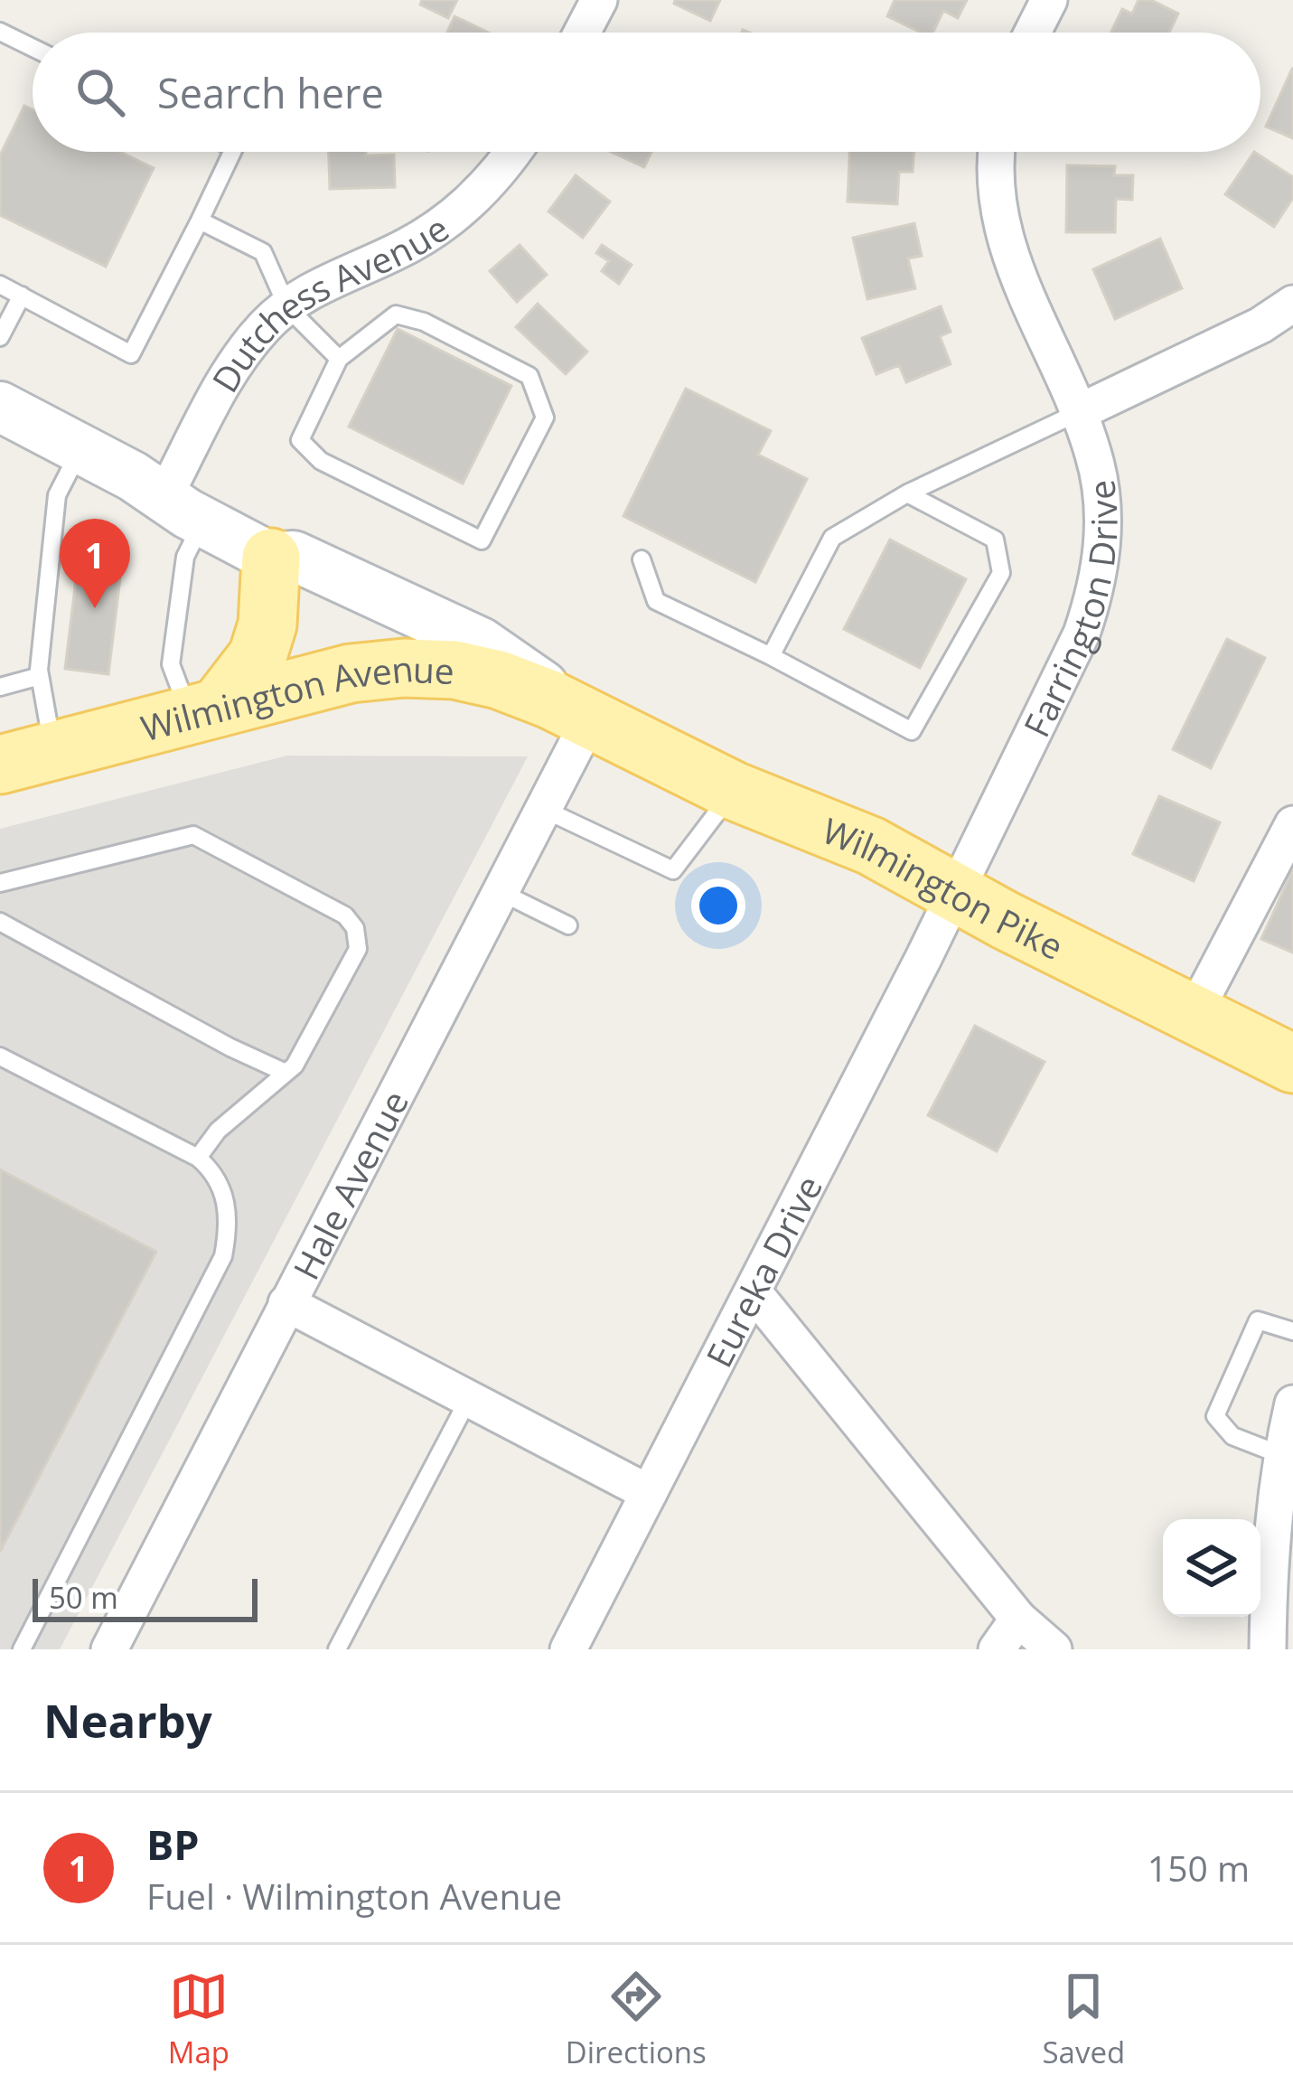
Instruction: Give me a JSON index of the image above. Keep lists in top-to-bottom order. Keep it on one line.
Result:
{"streets":{"main road":["Wilmington Avenue","Wilmington Pike"],"street":["Dutchess Avenue","Farrington Drive","Hale Avenue","Eureka Drive"]},"crossings":[["Farrington Drive","Wilmington Pike"],["Farrington Drive","Eureka Drive"],["Wilmington Avenue","Wilmington Pike"],["Wilmington Avenue","Hale Avenue"],["Wilmington Pike","Hale Avenue"],["Wilmington Pike","Eureka Drive"]],"scale_bar":"50 m","page":{"search":"Search here","pins":"1","scale":"50 m","heading":"Nearby","list":[{"mark":"1","name":"BP","note":"Fuel · Wilmington Avenue","value":"150 m"}],"nav":["Map","Directions","Saved"]}}
